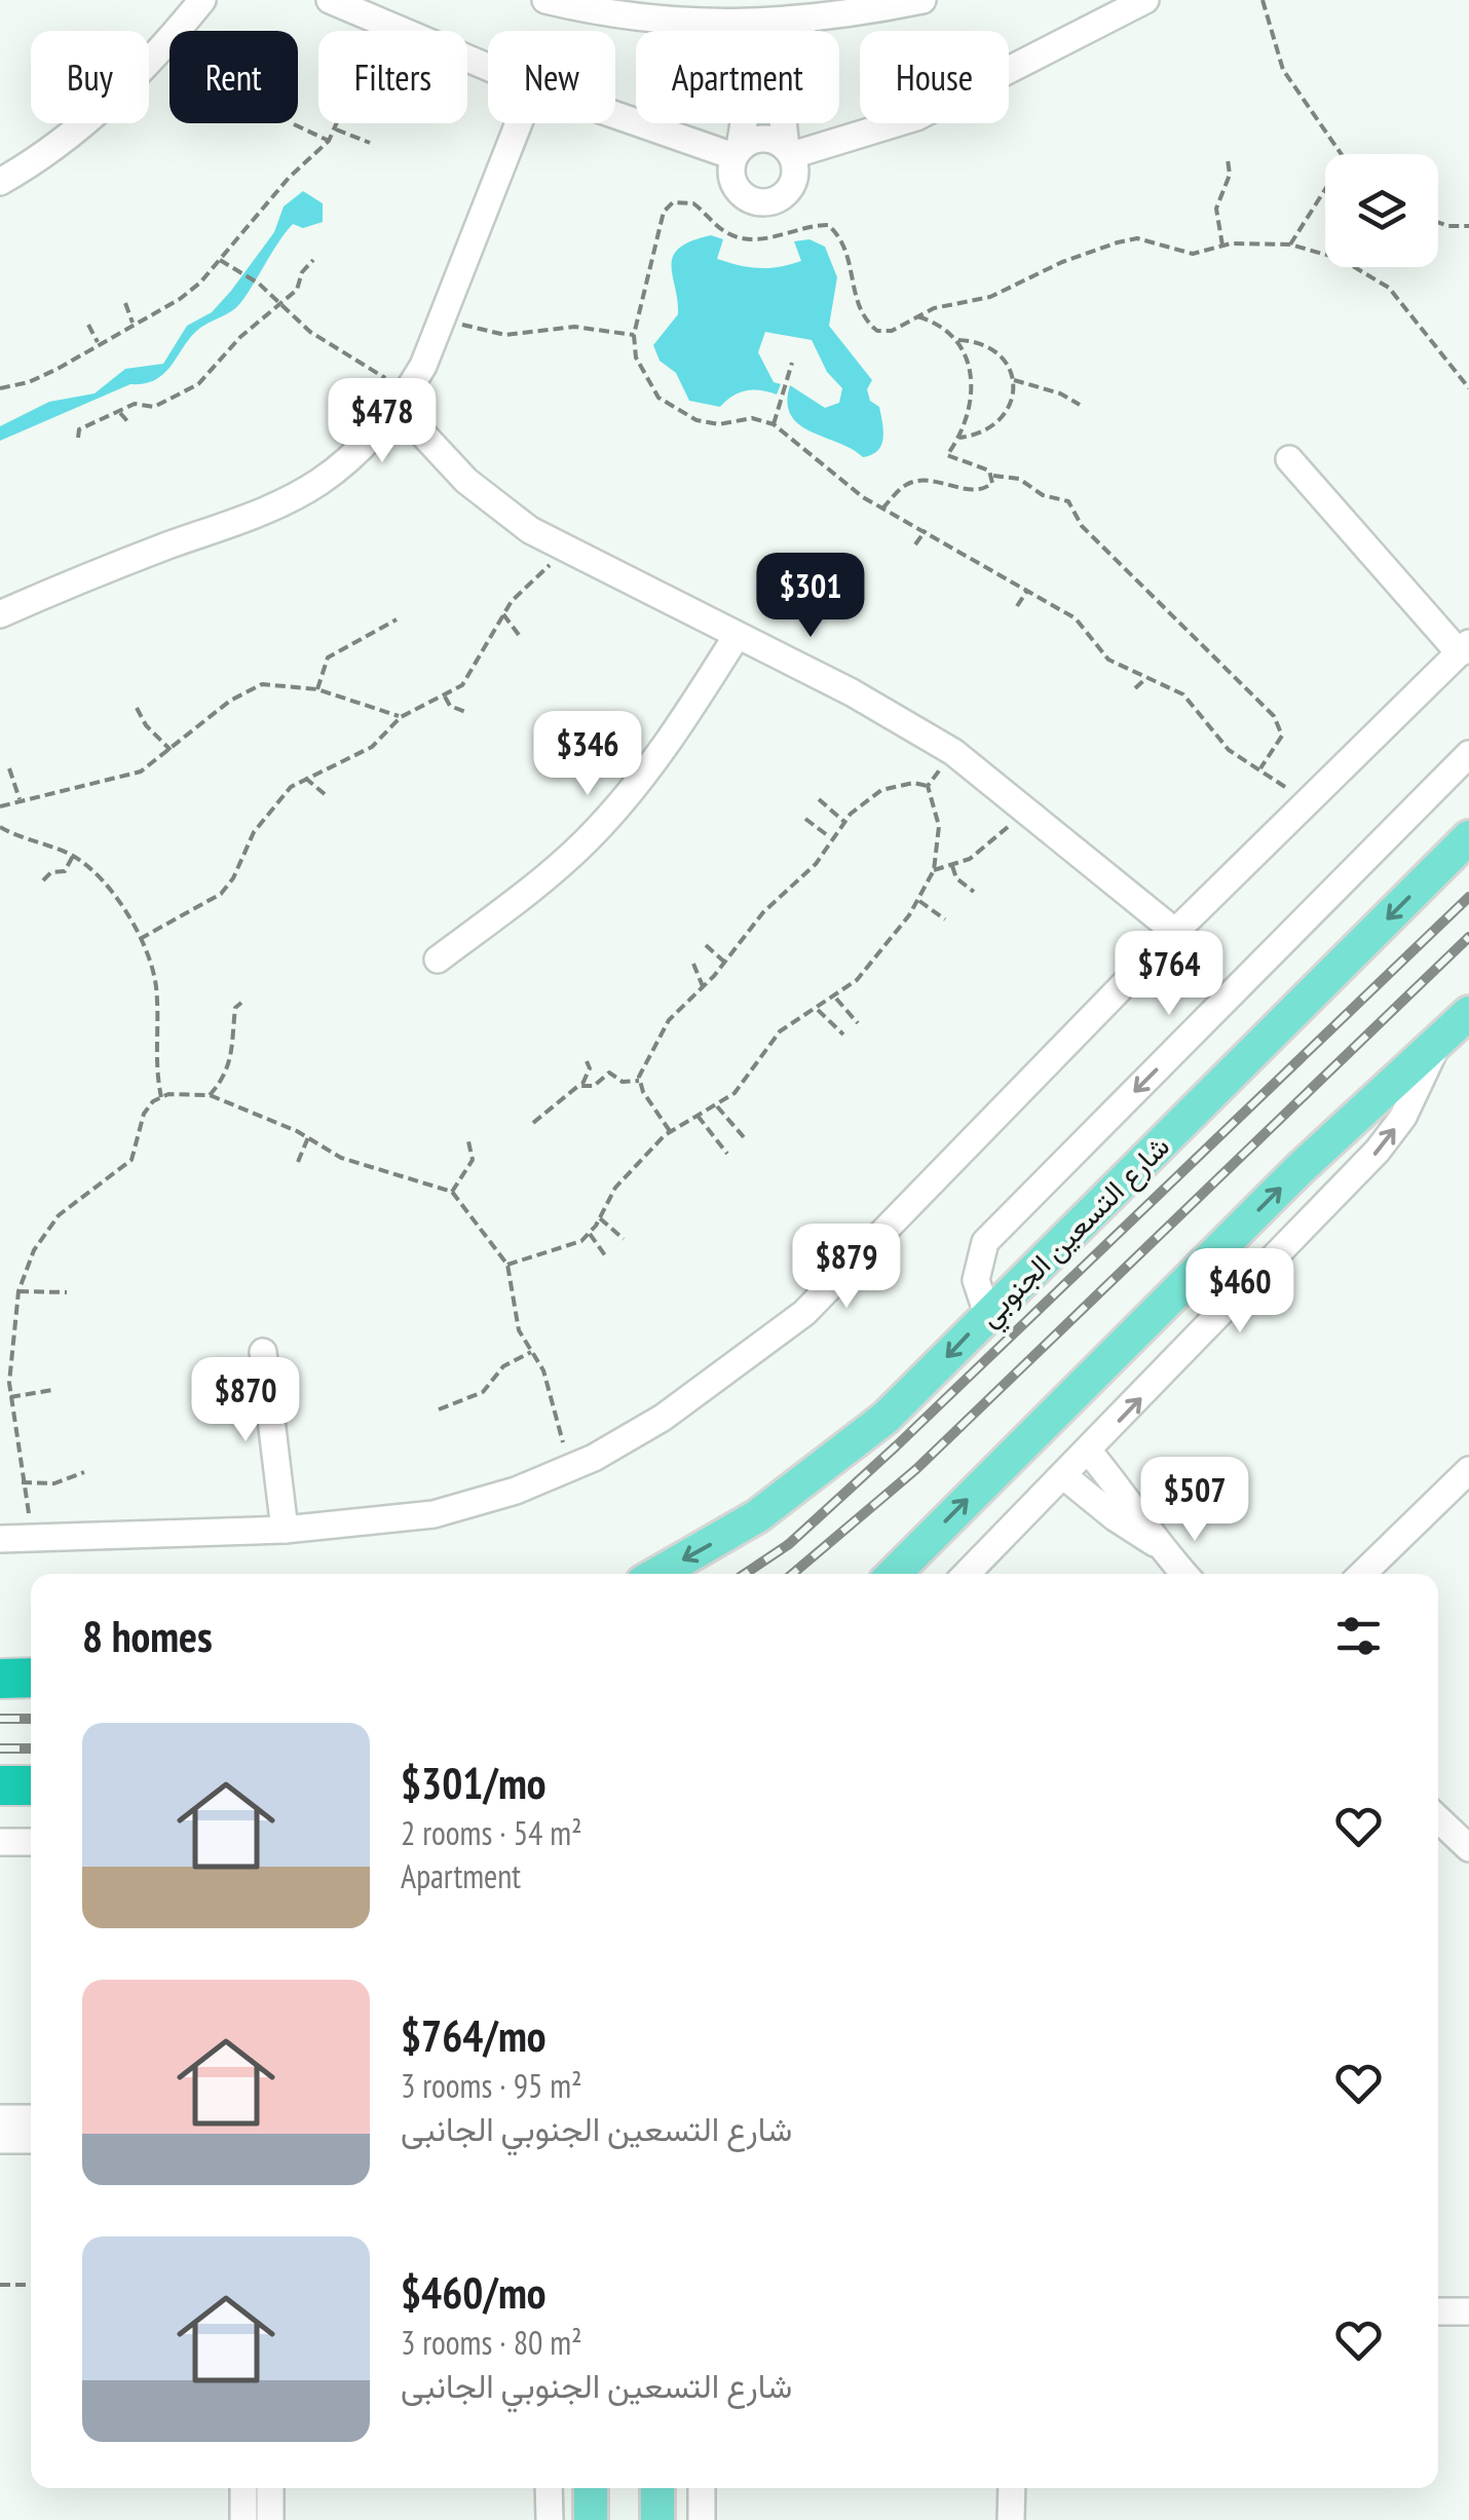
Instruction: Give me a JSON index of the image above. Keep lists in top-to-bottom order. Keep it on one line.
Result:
{"streets":{"main road":["شارع التسعين الجنوبي"]},"page":{"chip":["Buy","Rent","Filters","New","Apartment","House"],"price":["$478","$301","$346","$764","$879","$460","$870","$507"],"heading":"8 homes","list":[{"name":"$301/mo","note":"2 rooms · 54 m² · Apartment"},{"name":"$764/mo","note":"3 rooms · 95 m² · شارع التسعين الجنوبي الجانبى"},{"name":"$460/mo","note":"3 rooms · 80 m² · شارع التسعين الجنوبي الجانبى"}]}}
